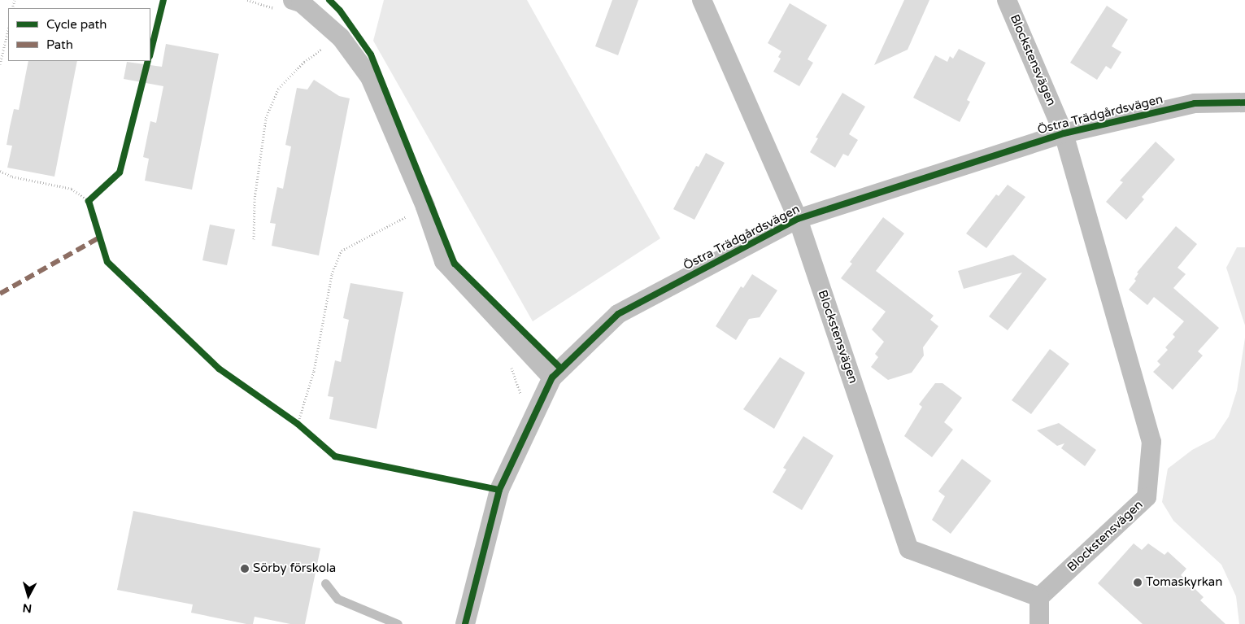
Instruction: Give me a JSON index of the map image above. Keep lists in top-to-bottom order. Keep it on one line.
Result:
{"streets":{"street":["Blockstensvägen","Östra Trädgårdsvägen"]},"crossings":[["Blockstensvägen","Östra Trädgårdsvägen"]],"places":["Sörby förskola","Tomaskyrkan"],"legend":["Cycle path","Path"],"north":"bottom"}
